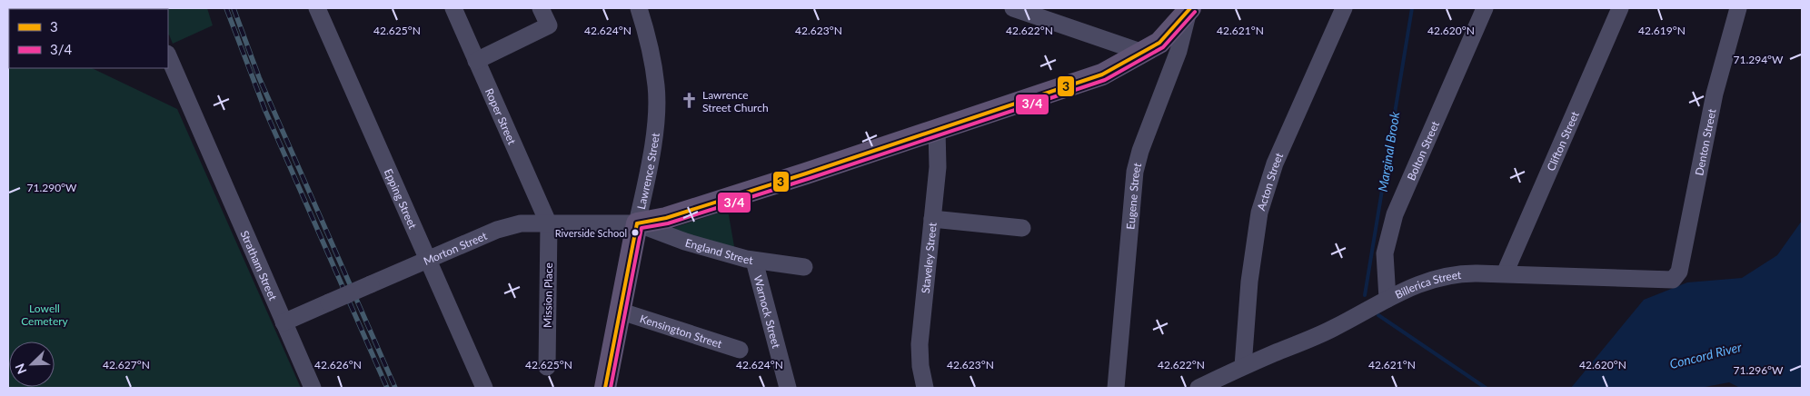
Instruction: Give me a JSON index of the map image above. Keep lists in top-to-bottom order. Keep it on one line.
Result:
{"streets":{"main road":["Lawrence Street"],"street":["Roper Street","Clifton Street","Denton Street","Bolton Street","Acton Street","Eugene Street","Epping Street","Morton Street","England Street","Staveley Street","Stratham Street","Billerica Street","Mission Place","Warnock Street","Kensington Street"]},"crossings":[["Roper Street","Morton Street"],["Roper Street","Mission Place"],["Clifton Street","Billerica Street"],["Denton Street","Billerica Street"],["Bolton Street","Billerica Street"],["Lawrence Street","Morton Street"],["Lawrence Street","England Street"],["Lawrence Street","Kensington Street"],["Acton Street","Billerica Street"],["Epping Street","Morton Street"],["Morton Street","England Street"],["Morton Street","Stratham Street"],["Morton Street","Mission Place"],["England Street","Warnock Street"]],"water":["Marginal Brook","Concord River"],"parks":["Lowell Cemetery"],"places":{"church":["Lawrence Street Church"],"other":["Riverside School"]},"lines":["transit line 3","transit line 3/4"],"legend":["3","3/4"],"north":"bottom left","coordinates":["42.625°N","42.624°N","42.623°N","42.622°N","42.621°N","42.620°N","42.619°N","71.294°W","71.290°W","42.627°N","42.626°N","71.296°W"]}
